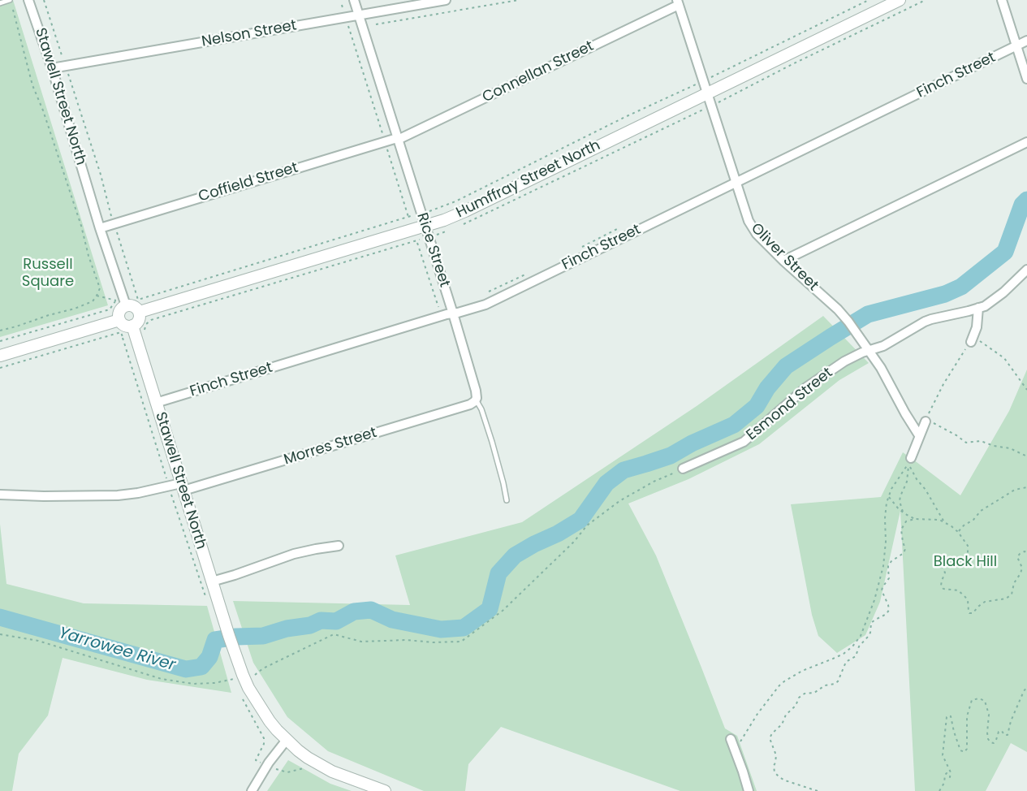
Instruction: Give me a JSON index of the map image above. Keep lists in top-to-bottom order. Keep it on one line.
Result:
{"streets":{"street":["Nelson Street","Connellan Street","Finch Street","Stawell Street North","Humffray Street North","Coffield Street","Rice Street","Oliver Street","Esmond Street","Morres Street"]},"crossings":[["Nelson Street","Stawell Street North"],["Nelson Street","Rice Street"],["Connellan Street","Coffield Street"],["Connellan Street","Rice Street"],["Connellan Street","Oliver Street"],["Finch Street","Stawell Street North"],["Finch Street","Rice Street"],["Finch Street","Oliver Street"],["Stawell Street North","Coffield Street"],["Stawell Street North","Morres Street"],["Humffray Street North","Rice Street"],["Humffray Street North","Oliver Street"],["Coffield Street","Rice Street"],["Rice Street","Morres Street"],["Oliver Street","Esmond Street"]],"water":["Yarrowee River"],"parks":["Russell Square","Black Hill"]}
